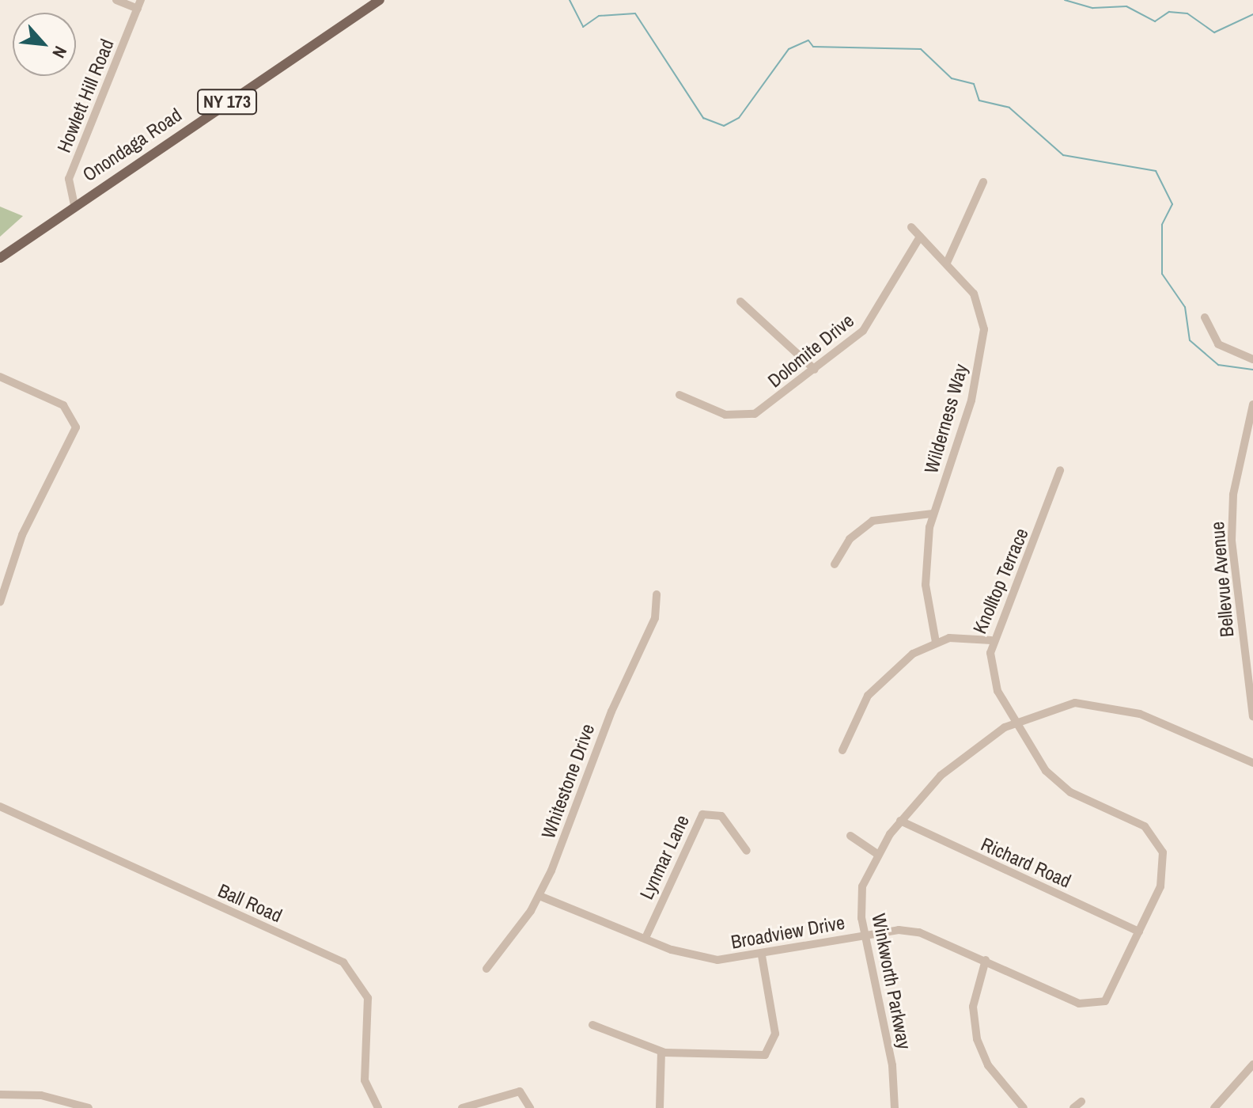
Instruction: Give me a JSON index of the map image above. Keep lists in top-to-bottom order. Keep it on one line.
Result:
{"streets":{"main road":["NY 173","Onondaga Road"],"street":["Howlett Hill Road","Dolomite Drive","Wilderness Way","Bellevue Avenue","Knolltop Terrace","Whitestone Drive","Lynmar Lane","Richard Road","Ball Road","Broadview Drive","Winkworth Parkway"]},"crossings":[["Howlett Hill Road","Onondaga Road"],["Dolomite Drive","Wilderness Way"],["Knolltop Terrace","Richard Road"],["Knolltop Terrace","Broadview Drive"],["Knolltop Terrace","Winkworth Parkway"],["Whitestone Drive","Broadview Drive"],["Lynmar Lane","Broadview Drive"],["Richard Road","Winkworth Parkway"],["Broadview Drive","Winkworth Parkway"]],"north":"bottom right"}
